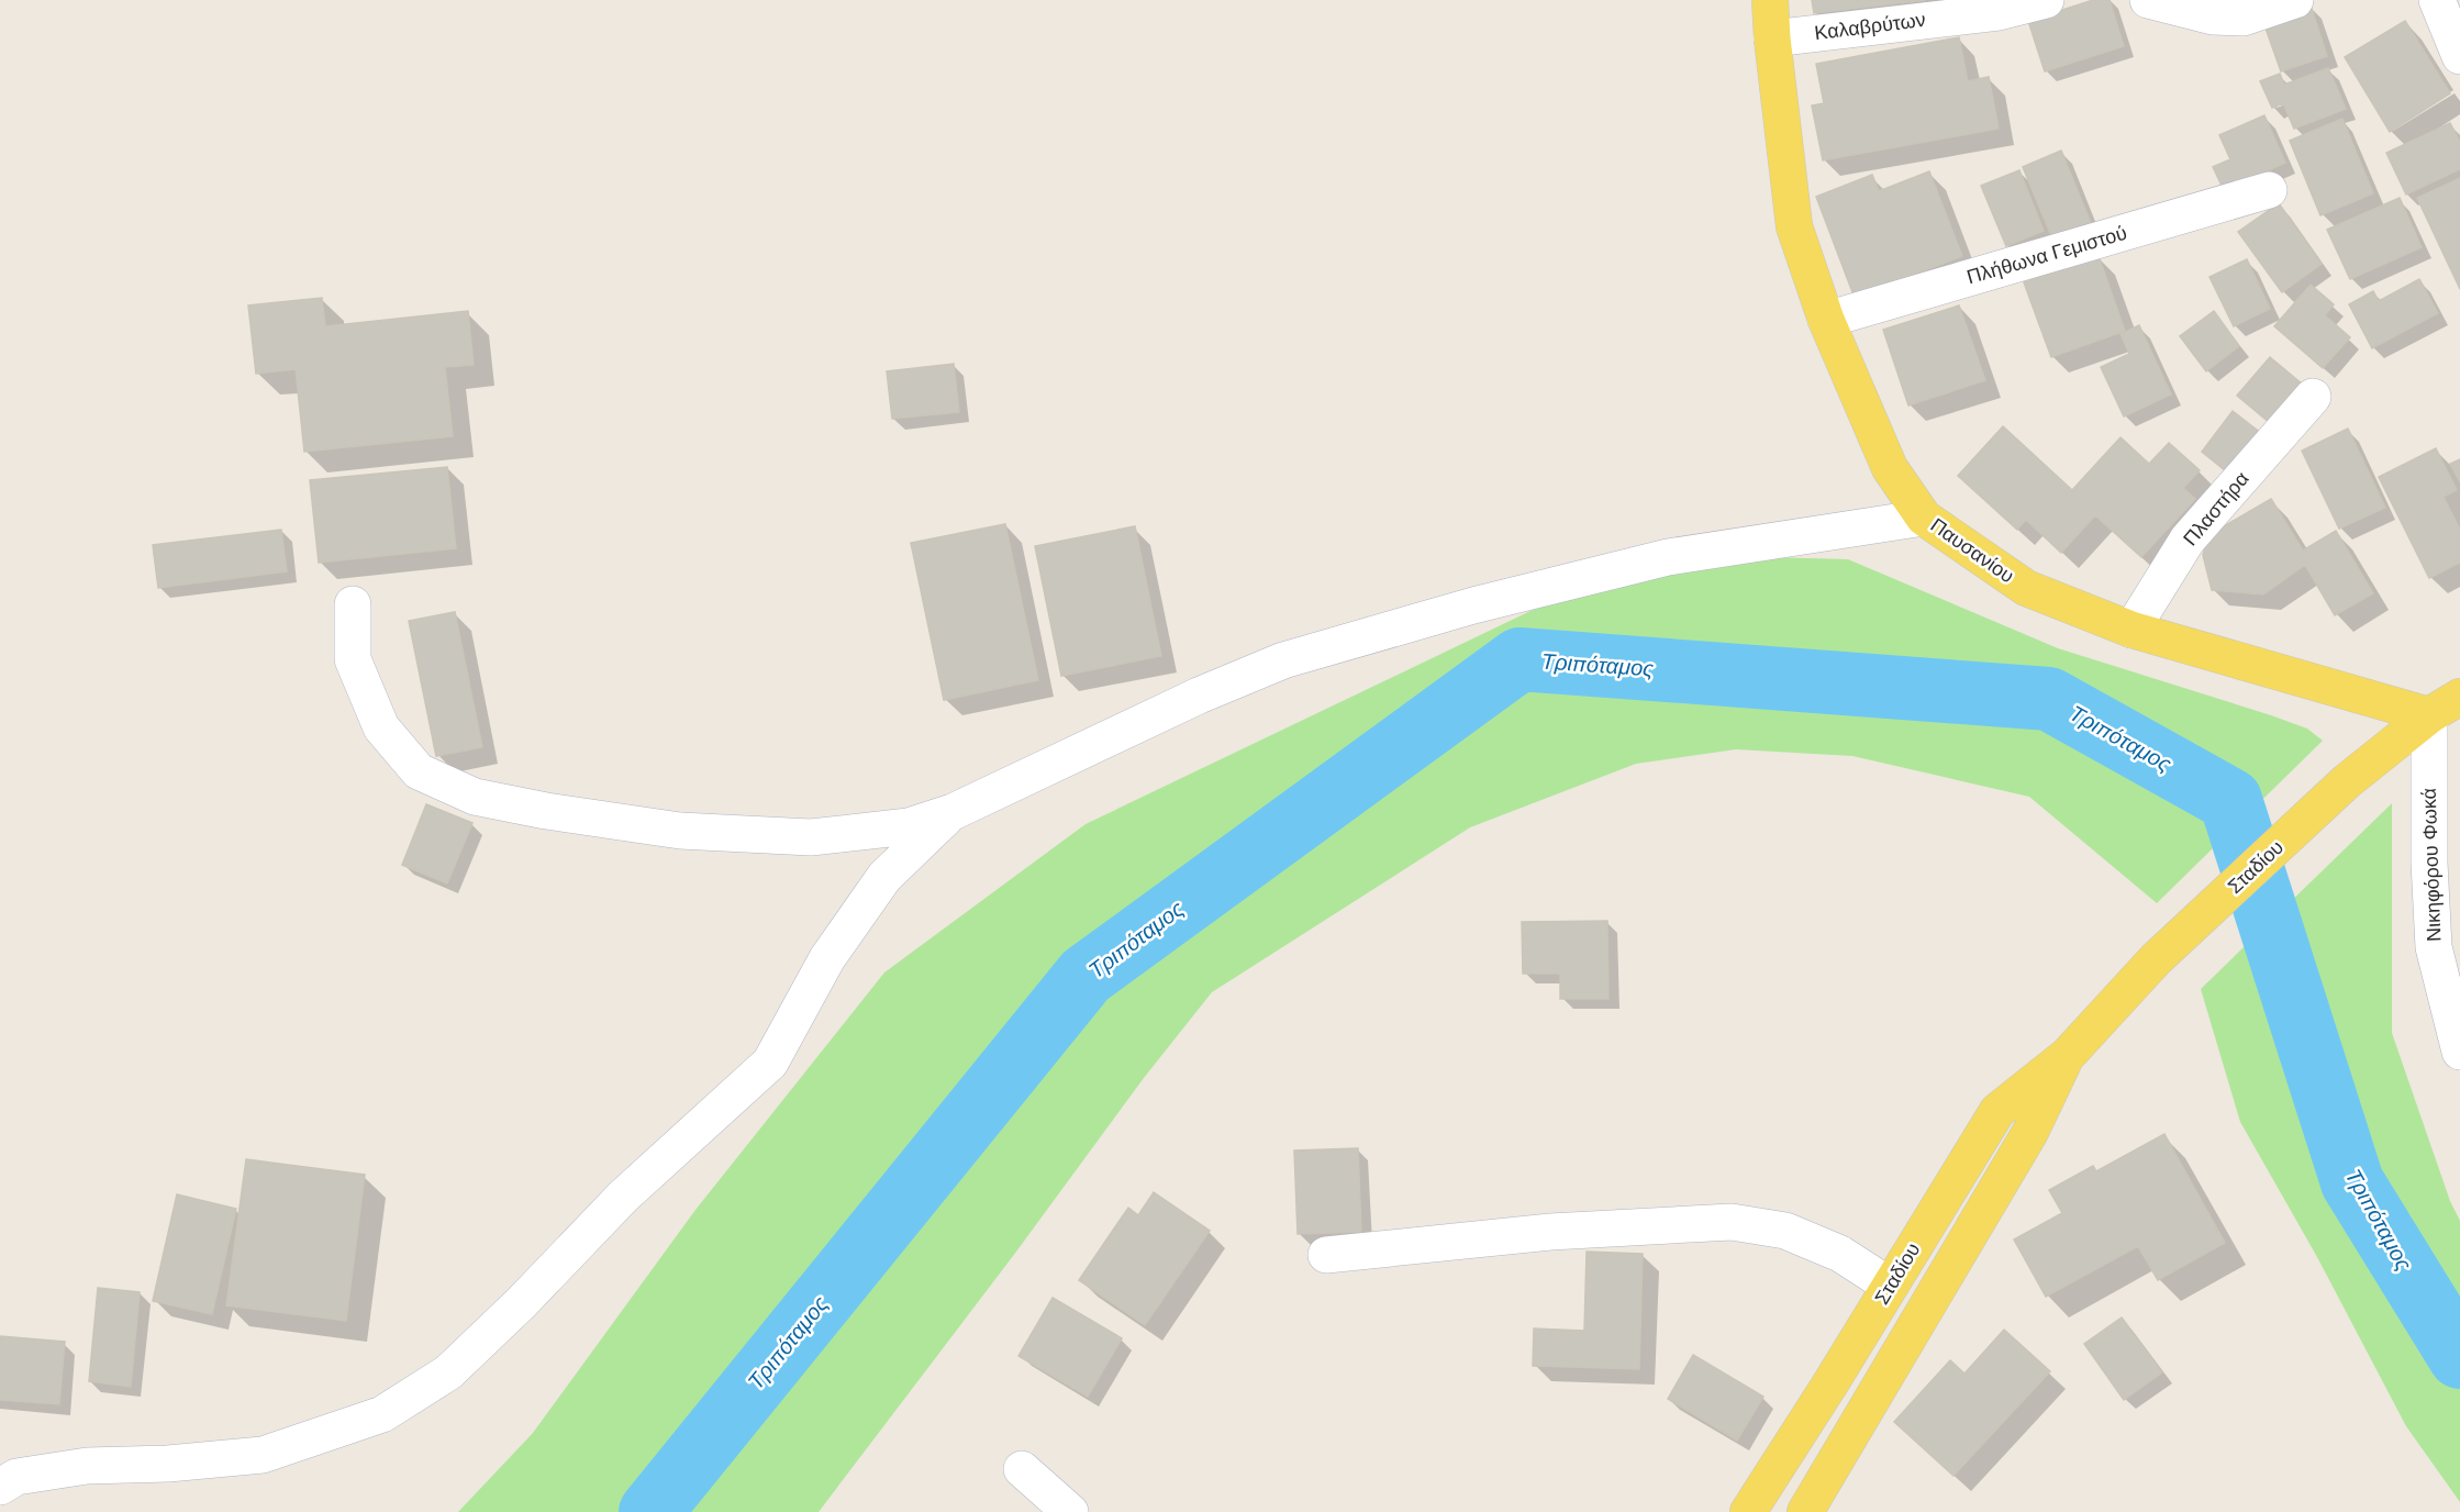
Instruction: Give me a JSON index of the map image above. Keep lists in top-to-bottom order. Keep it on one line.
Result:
{"streets":{"main road":["Παυσανίου","Σταδίου"],"street":["Καλαβρύτων","Πλήθωνα Γεμιστού","Πλαστήρα","Νικηφόρου Φωκά"]},"crossings":[["Καλαβρύτων","Παυσανίου"],["Πλήθωνα Γεμιστού","Παυσανίου"],["Πλαστήρα","Παυσανίου"],["Παυσανίου","Νικηφόρου Φωκά"],["Παυσανίου","Σταδίου"],["Νικηφόρου Φωκά","Σταδίου"]],"water":["Τριπόταμος"]}
